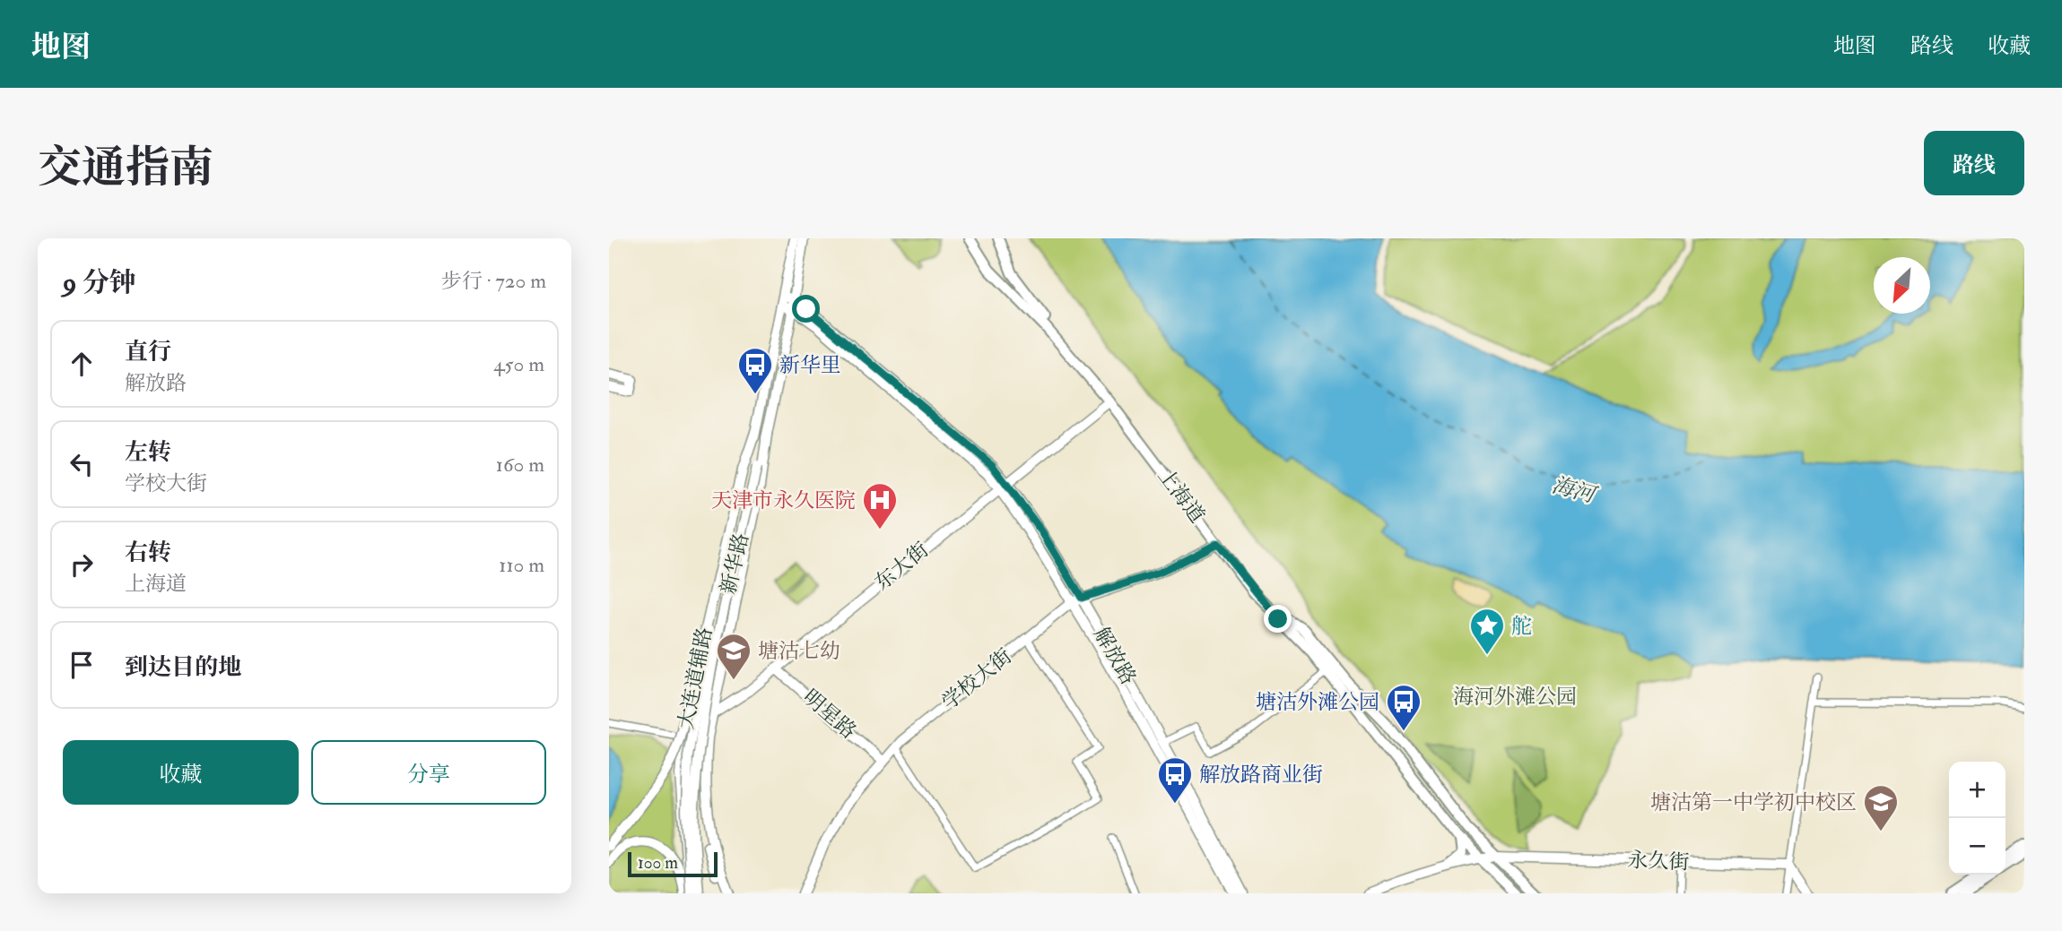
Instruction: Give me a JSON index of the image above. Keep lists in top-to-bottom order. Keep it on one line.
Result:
{"streets":{"main road":["上海道"],"street":["新华路","东大街","解放路","大连道辅路","学校大街","明星路","永久街"]},"crossings":[["上海道","东大街"],["上海道","学校大街"],["上海道","永久街"],["新华路","解放路"],["新华路","大连道辅路"],["东大街","解放路"],["东大街","大连道辅路"],["东大街","明星路"],["解放路","学校大街"],["学校大街","明星路"]],"water":["海河"],"parks":["海河外滩公园"],"places":{"bus stop":["新华里","塘沽外滩公园","解放路商业街"],"hospital":["天津市永久医院"],"place":["舵"],"school or university":["塘沽七幼","塘沽第一中学初中校区"]},"scale_bar":"100 m","north":"bottom left","page":{"header":"地图","nav":["地图","路线","收藏"],"buttons":["路线",["收藏","分享"]],"title":"交通指南","heading":["9 分钟","步行 · 720 m"],"list":[["直行","解放路","450 m"],["左转","学校大街","160 m"],["右转","上海道","110 m"],"到达目的地"],"map_buttons":["+","−"],"scale":"100 m"}}
